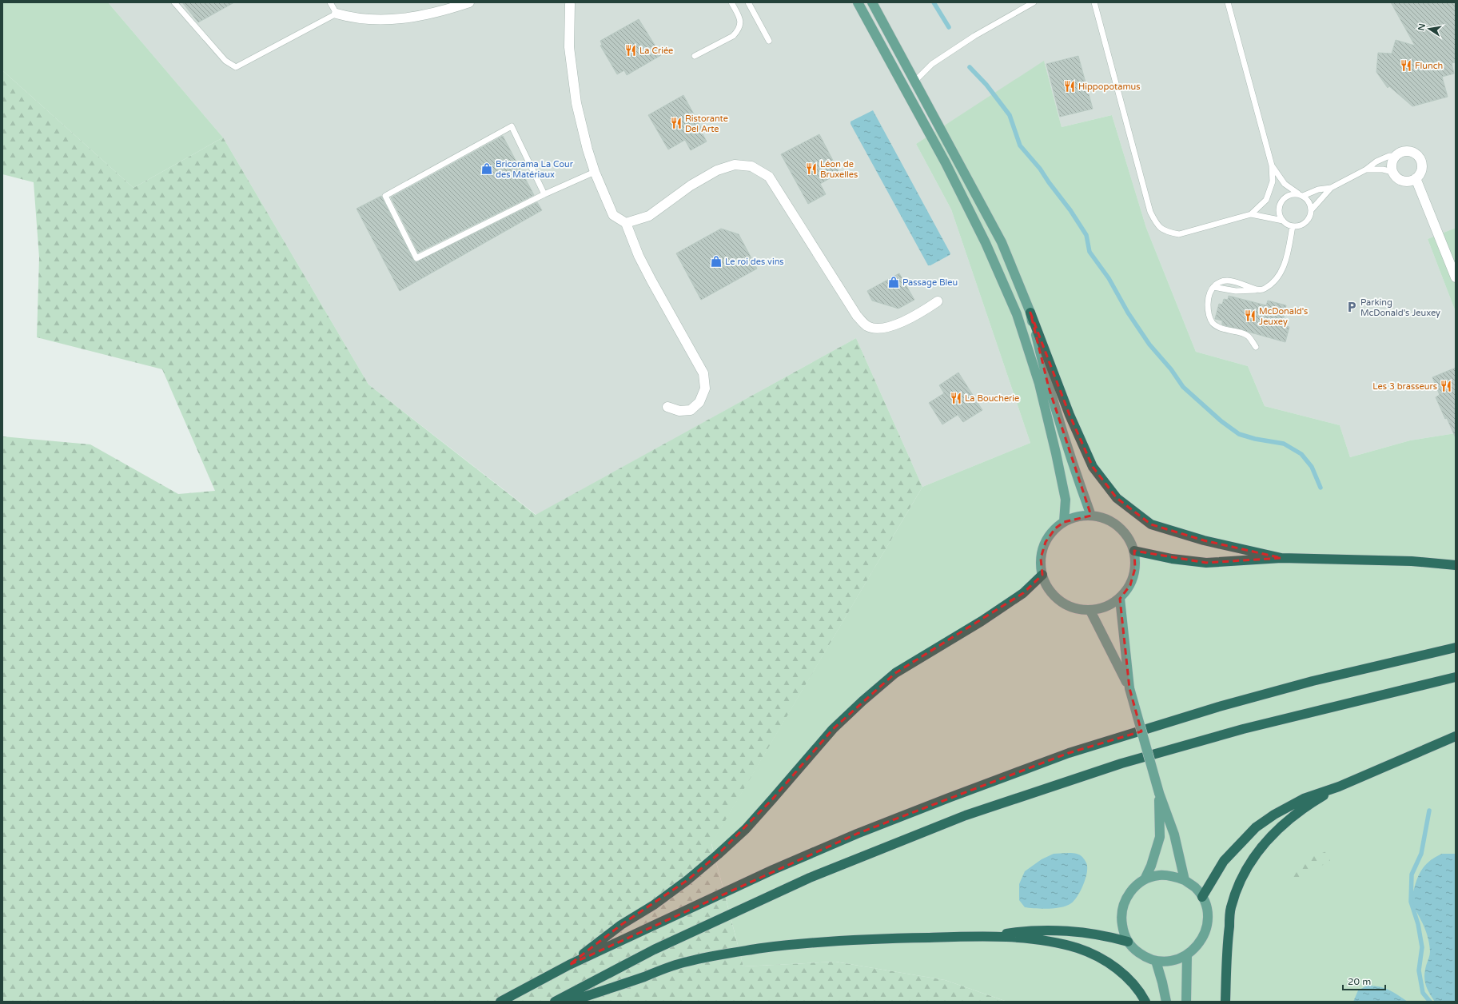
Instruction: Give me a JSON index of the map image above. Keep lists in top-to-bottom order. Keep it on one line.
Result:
{"places":{"restaurant":["La Criée","Flunch","Hippopotamus","Ristorante Del Arte","Léon de Bruxelles","McDonald's Jeuxey","Les 3 brasseurs","La Boucherie"],"shop":["Bricorama La Cour des Matériaux","Le roi des vins","Passage Bleu"],"parking":["Parking McDonald's Jeuxey"]},"scale_bar":"20 m","north":"left"}
